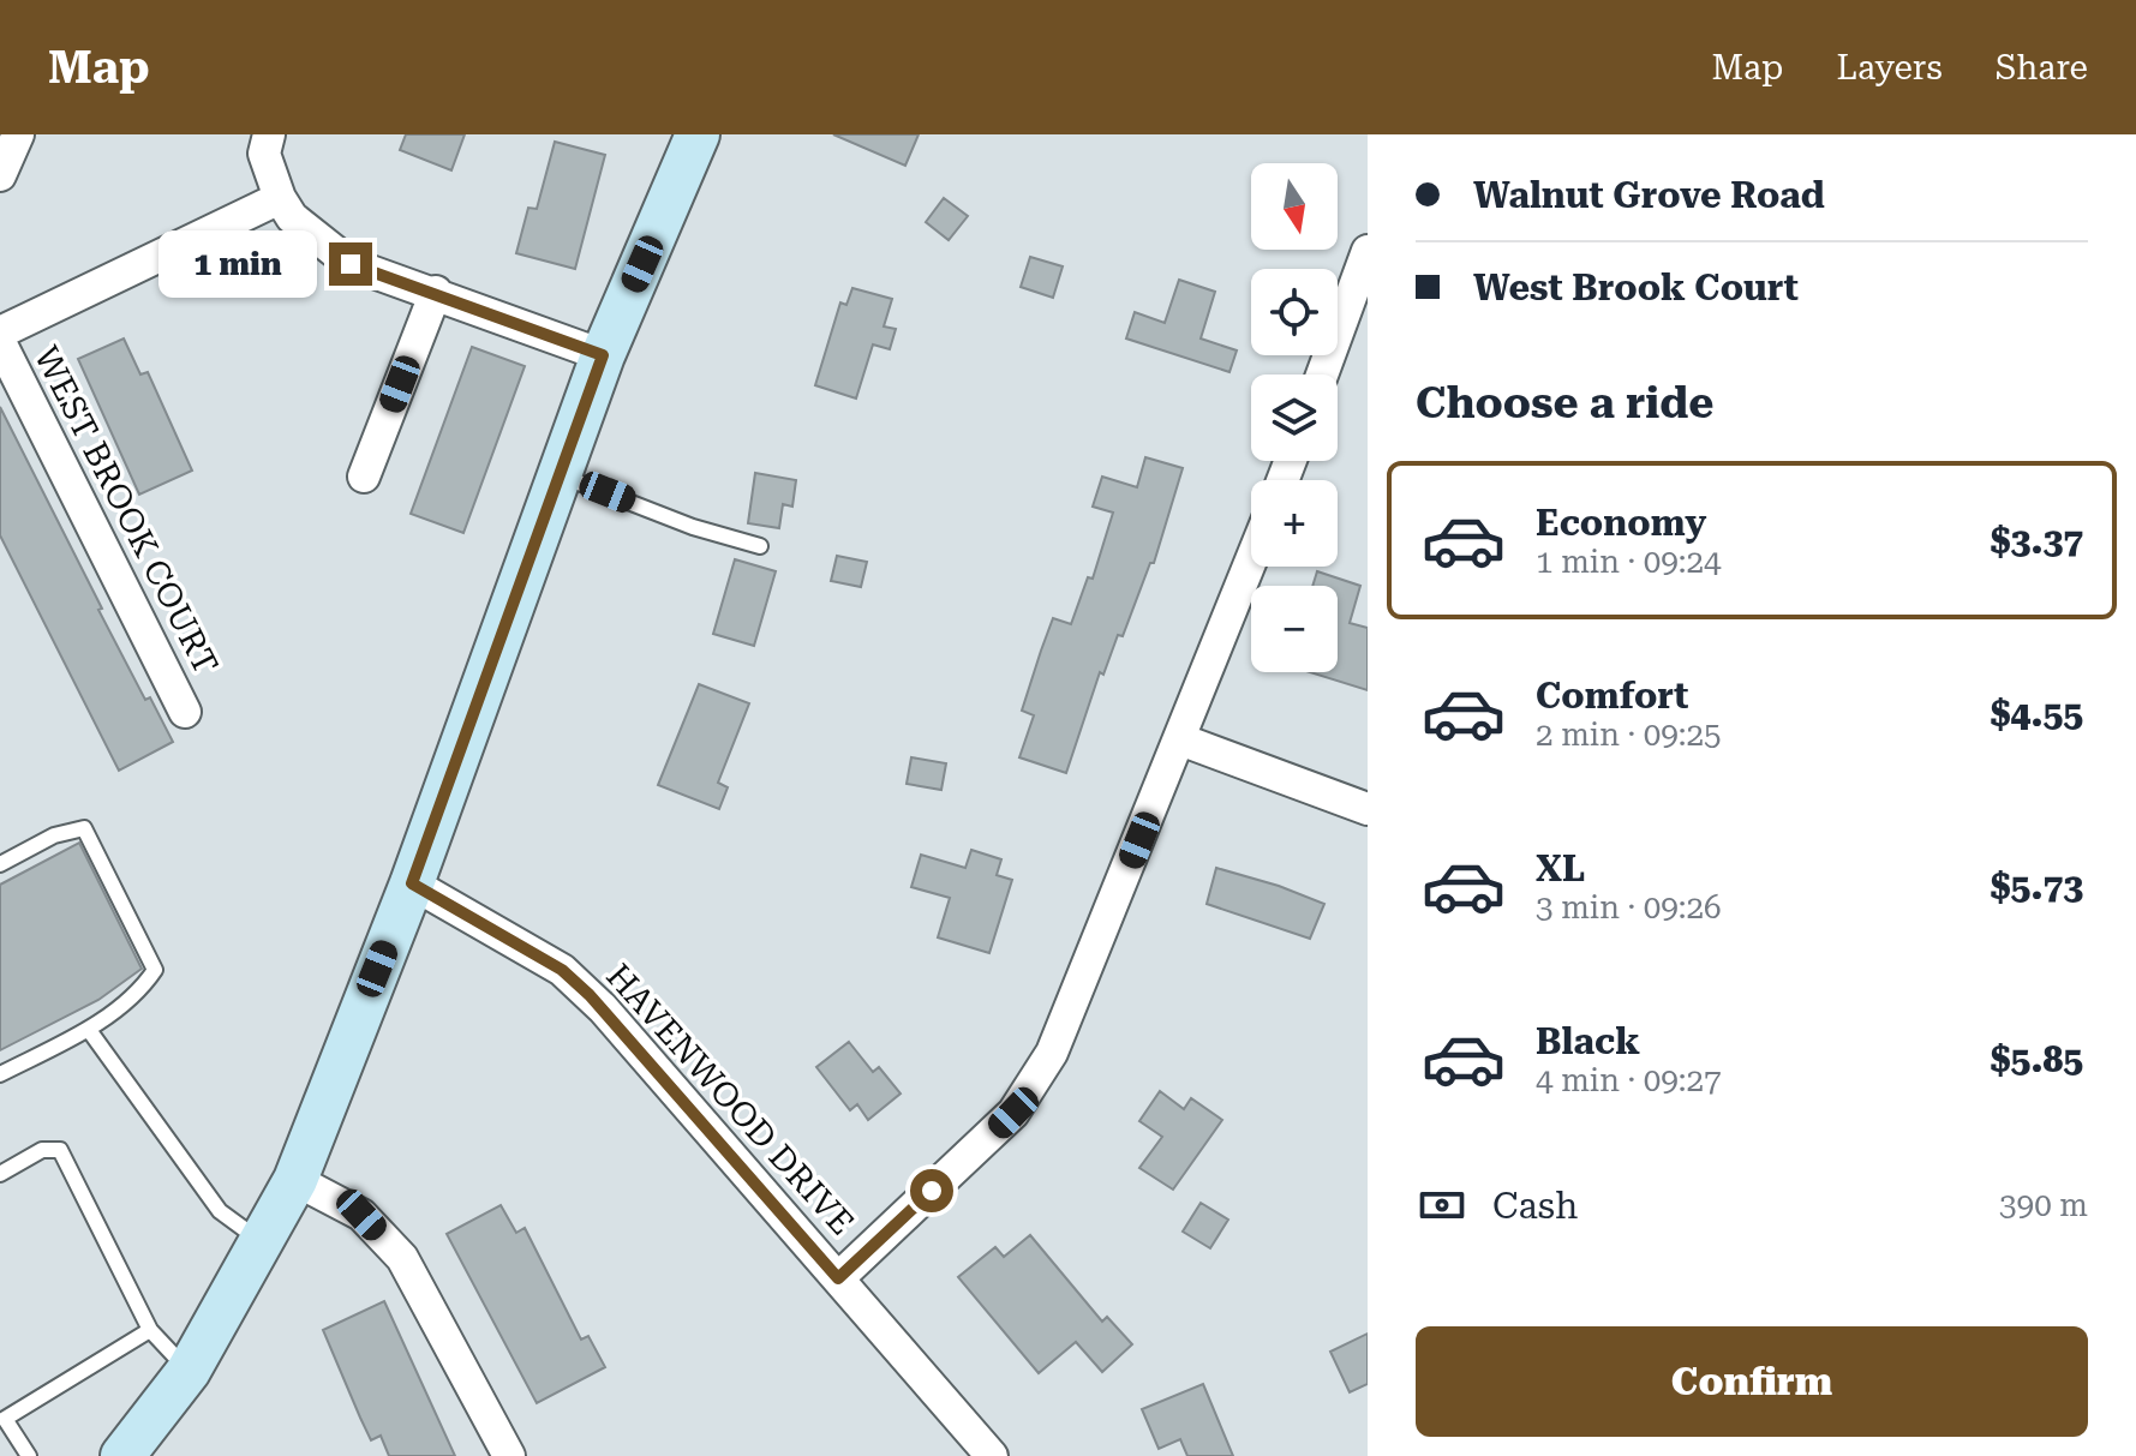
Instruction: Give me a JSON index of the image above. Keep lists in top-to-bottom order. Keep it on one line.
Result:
{"streets":{"street":["WEST BROOK COURT","HAVENWOOD DRIVE"]},"north":"bottom","page":{"header":"Map","nav":["Map","Layers","Share"],"banner":["Walnut Grove Road","West Brook Court"],"map_buttons":["+","−"],"bubble":"1 min","heading":"Choose a ride","list":[{"name":"Economy","note":"1 min · 09:24","value":"$3.37"},{"name":"Comfort","note":"2 min · 09:25","value":"$4.55"},{"name":"XL","note":"3 min · 09:26","value":"$5.73"},{"name":"Black","note":"4 min · 09:27","value":"$5.85"}],"pay":["Cash","390 m"],"buttons":"Confirm"}}
